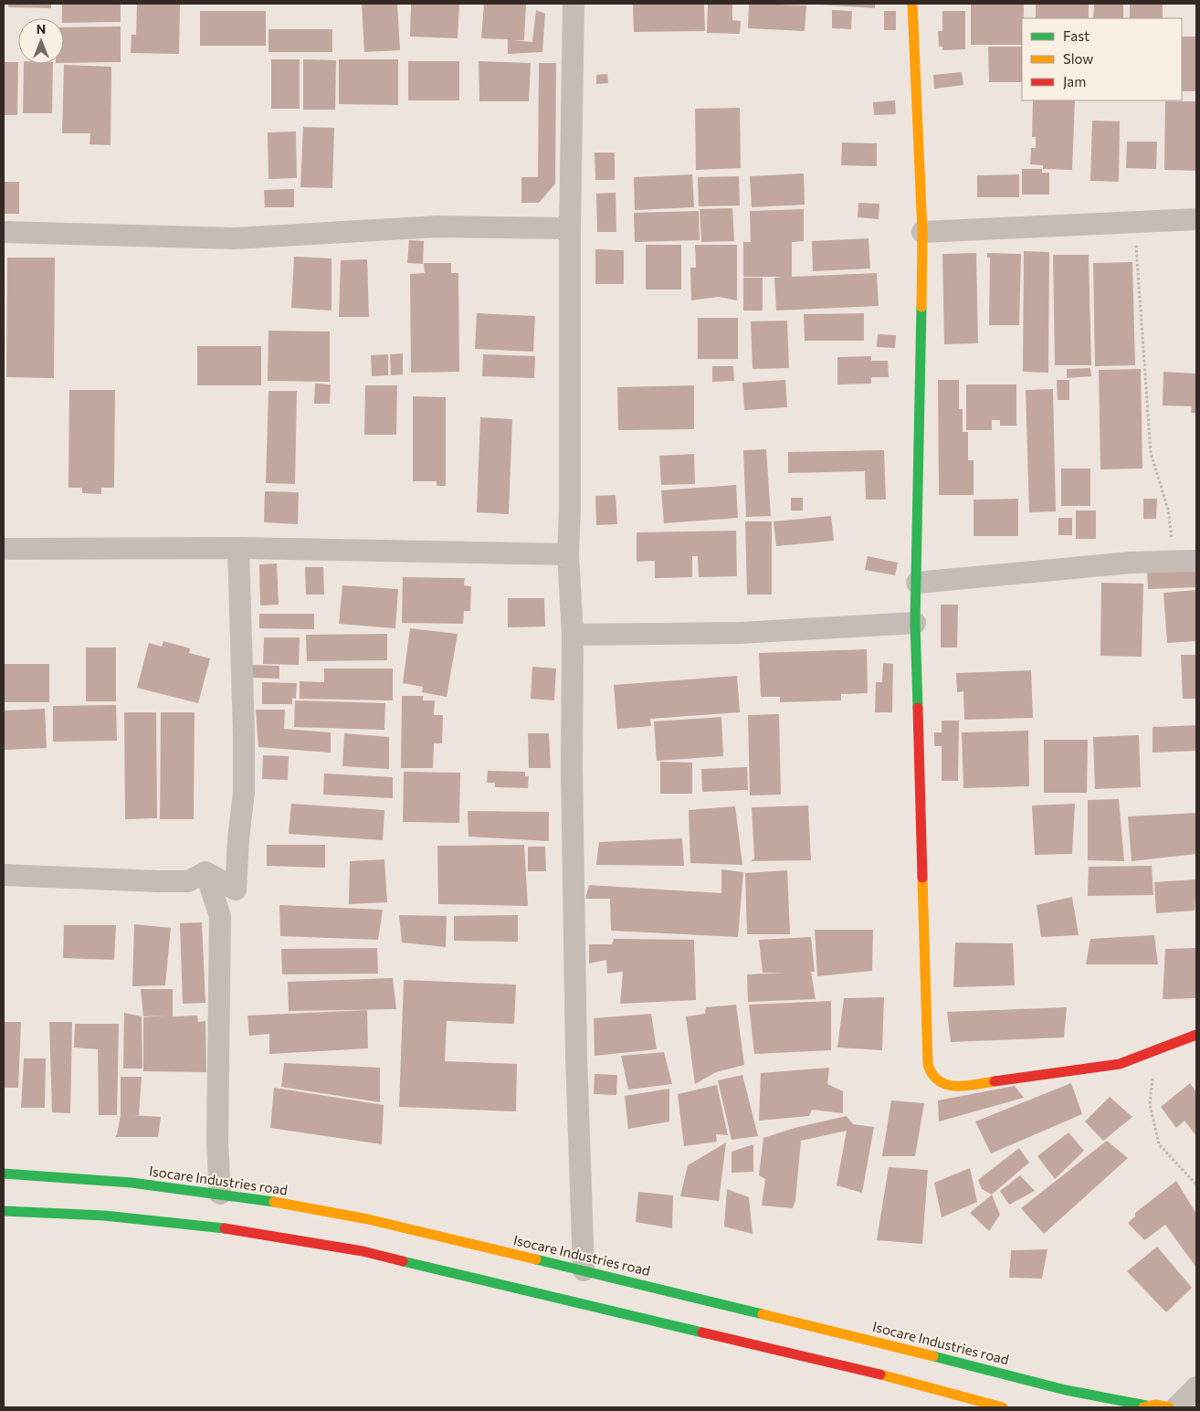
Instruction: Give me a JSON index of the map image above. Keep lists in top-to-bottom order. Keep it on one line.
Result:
{"streets":{"street":["Isocare Industries road"]},"legend":["Fast","Slow","Jam"],"north":"top"}
